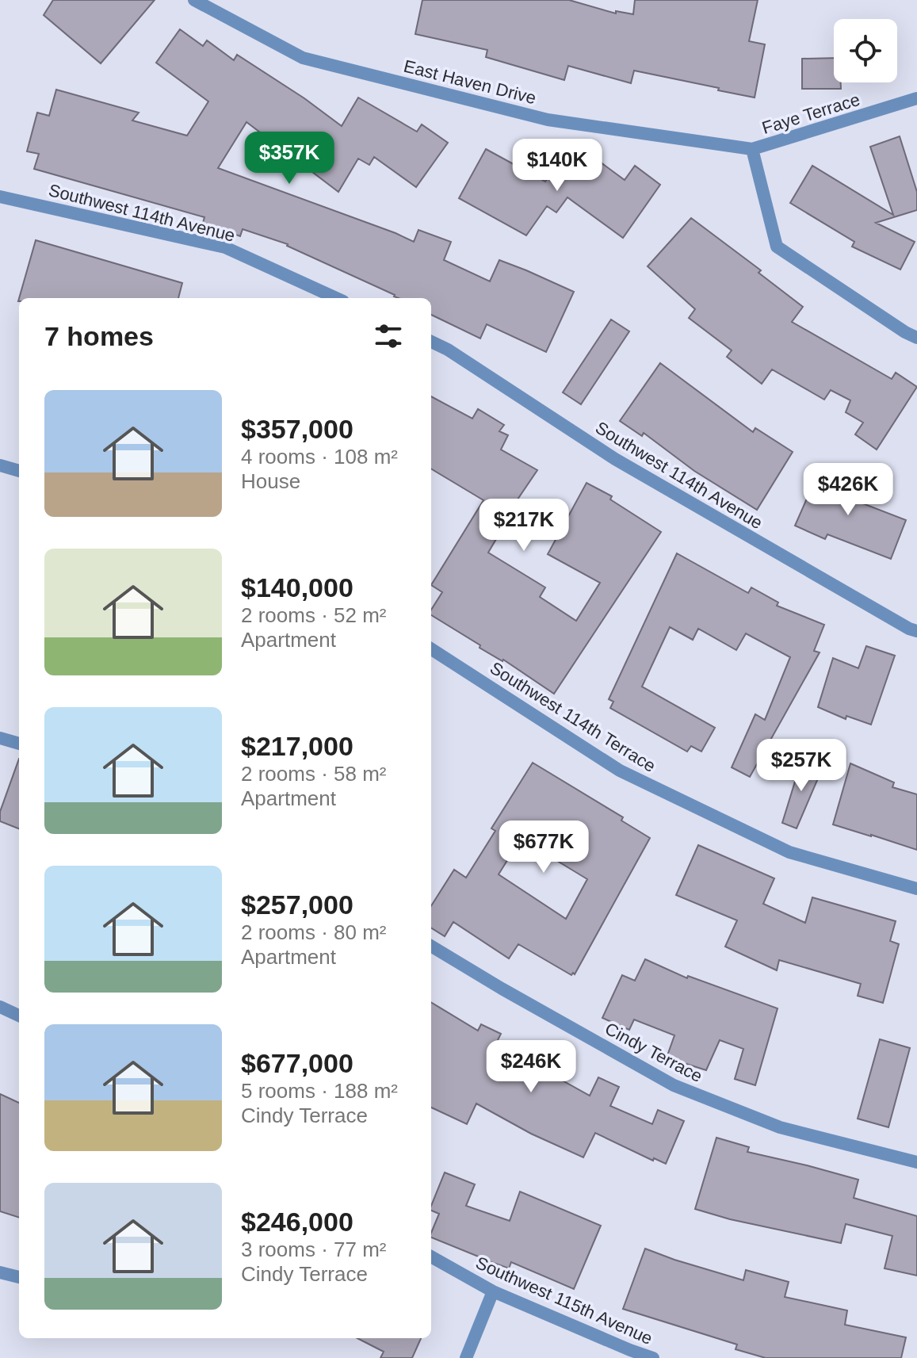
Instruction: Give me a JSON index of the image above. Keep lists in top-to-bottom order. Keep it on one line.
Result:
{"streets":{"street":["East Haven Drive","Faye Terrace","Southwest 114th Avenue","Southwest 114th Terrace","Cindy Terrace","Southwest 115th Avenue"]},"crossings":[["East Haven Drive","Faye Terrace"]],"page":{"price":["$357K","$140K","$426K","$217K","$257K","$677K","$246K"],"heading":"7 homes","list":[{"name":"$357,000","note":"4 rooms · 108 m² · House"},{"name":"$140,000","note":"2 rooms · 52 m² · Apartment"},{"name":"$217,000","note":"2 rooms · 58 m² · Apartment"},{"name":"$257,000","note":"2 rooms · 80 m² · Apartment"},{"name":"$677,000","note":"5 rooms · 188 m² · Cindy Terrace"},{"name":"$246,000","note":"3 rooms · 77 m² · Cindy Terrace"}]}}
